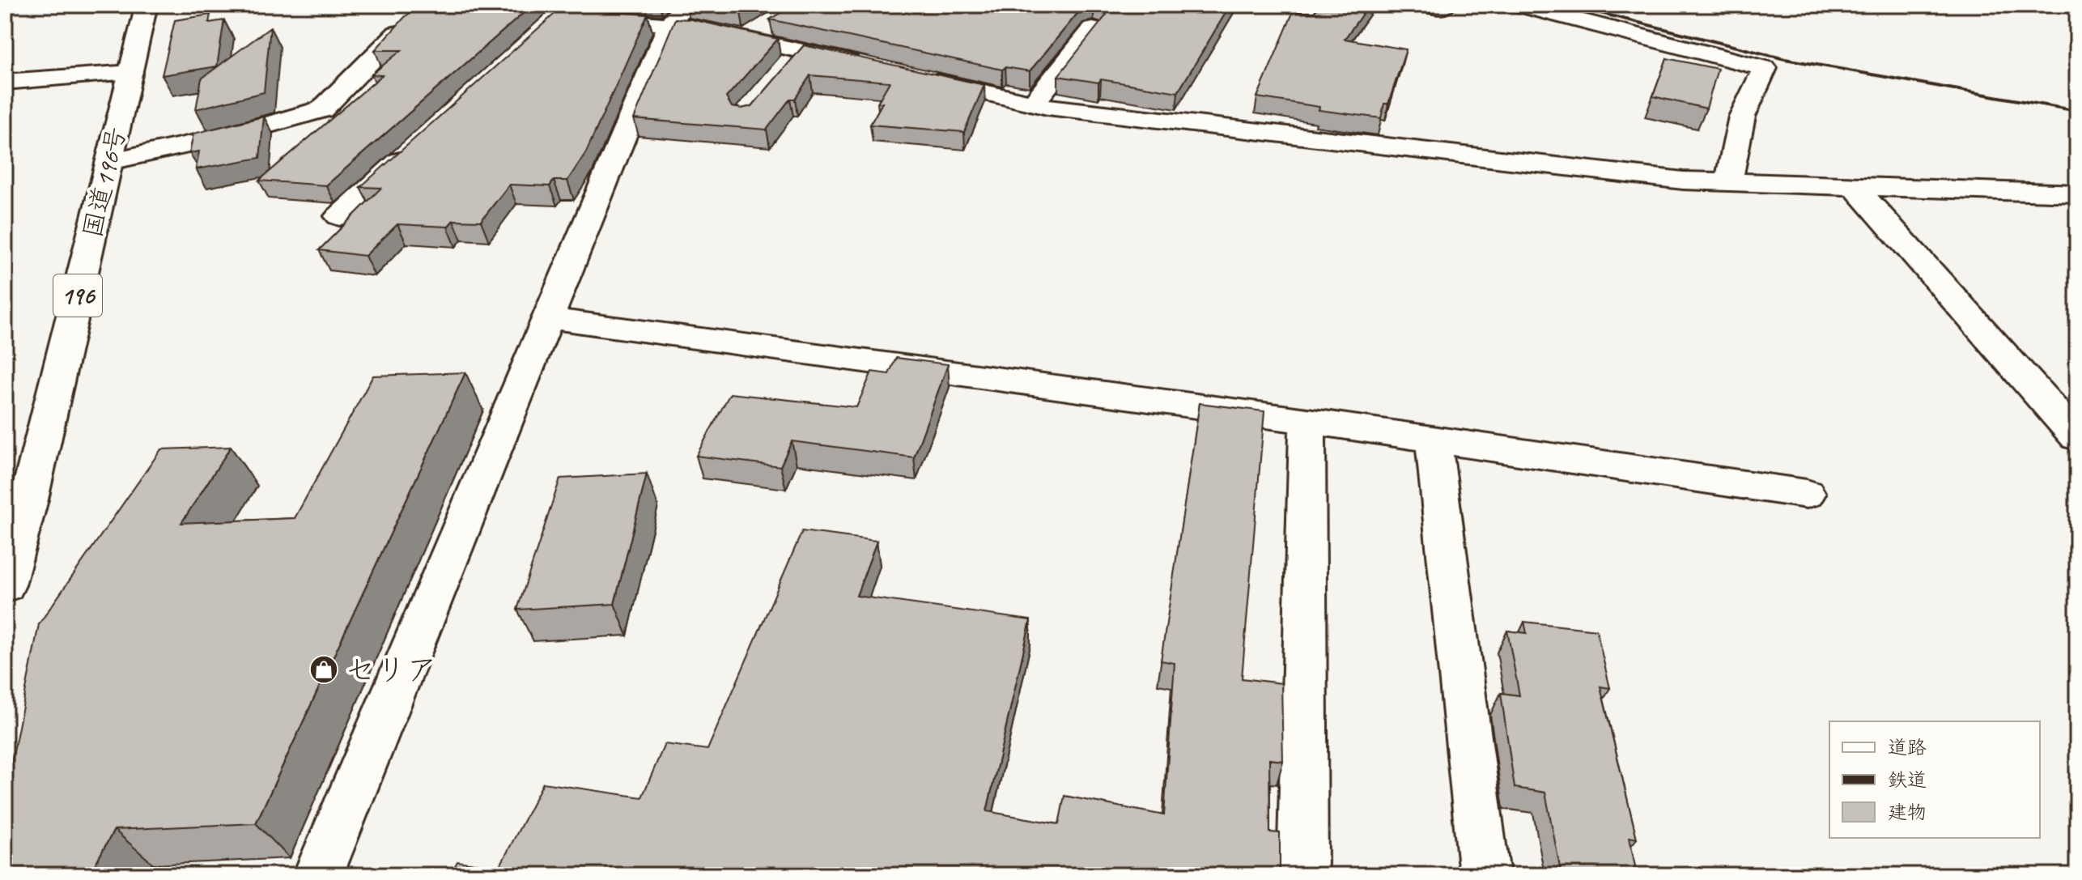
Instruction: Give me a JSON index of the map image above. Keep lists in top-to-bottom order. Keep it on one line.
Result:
{"streets":{"main road":["国道196号","196"]},"places":{"shop":["セリア"]},"legend":["道路","鉄道","建物"]}
